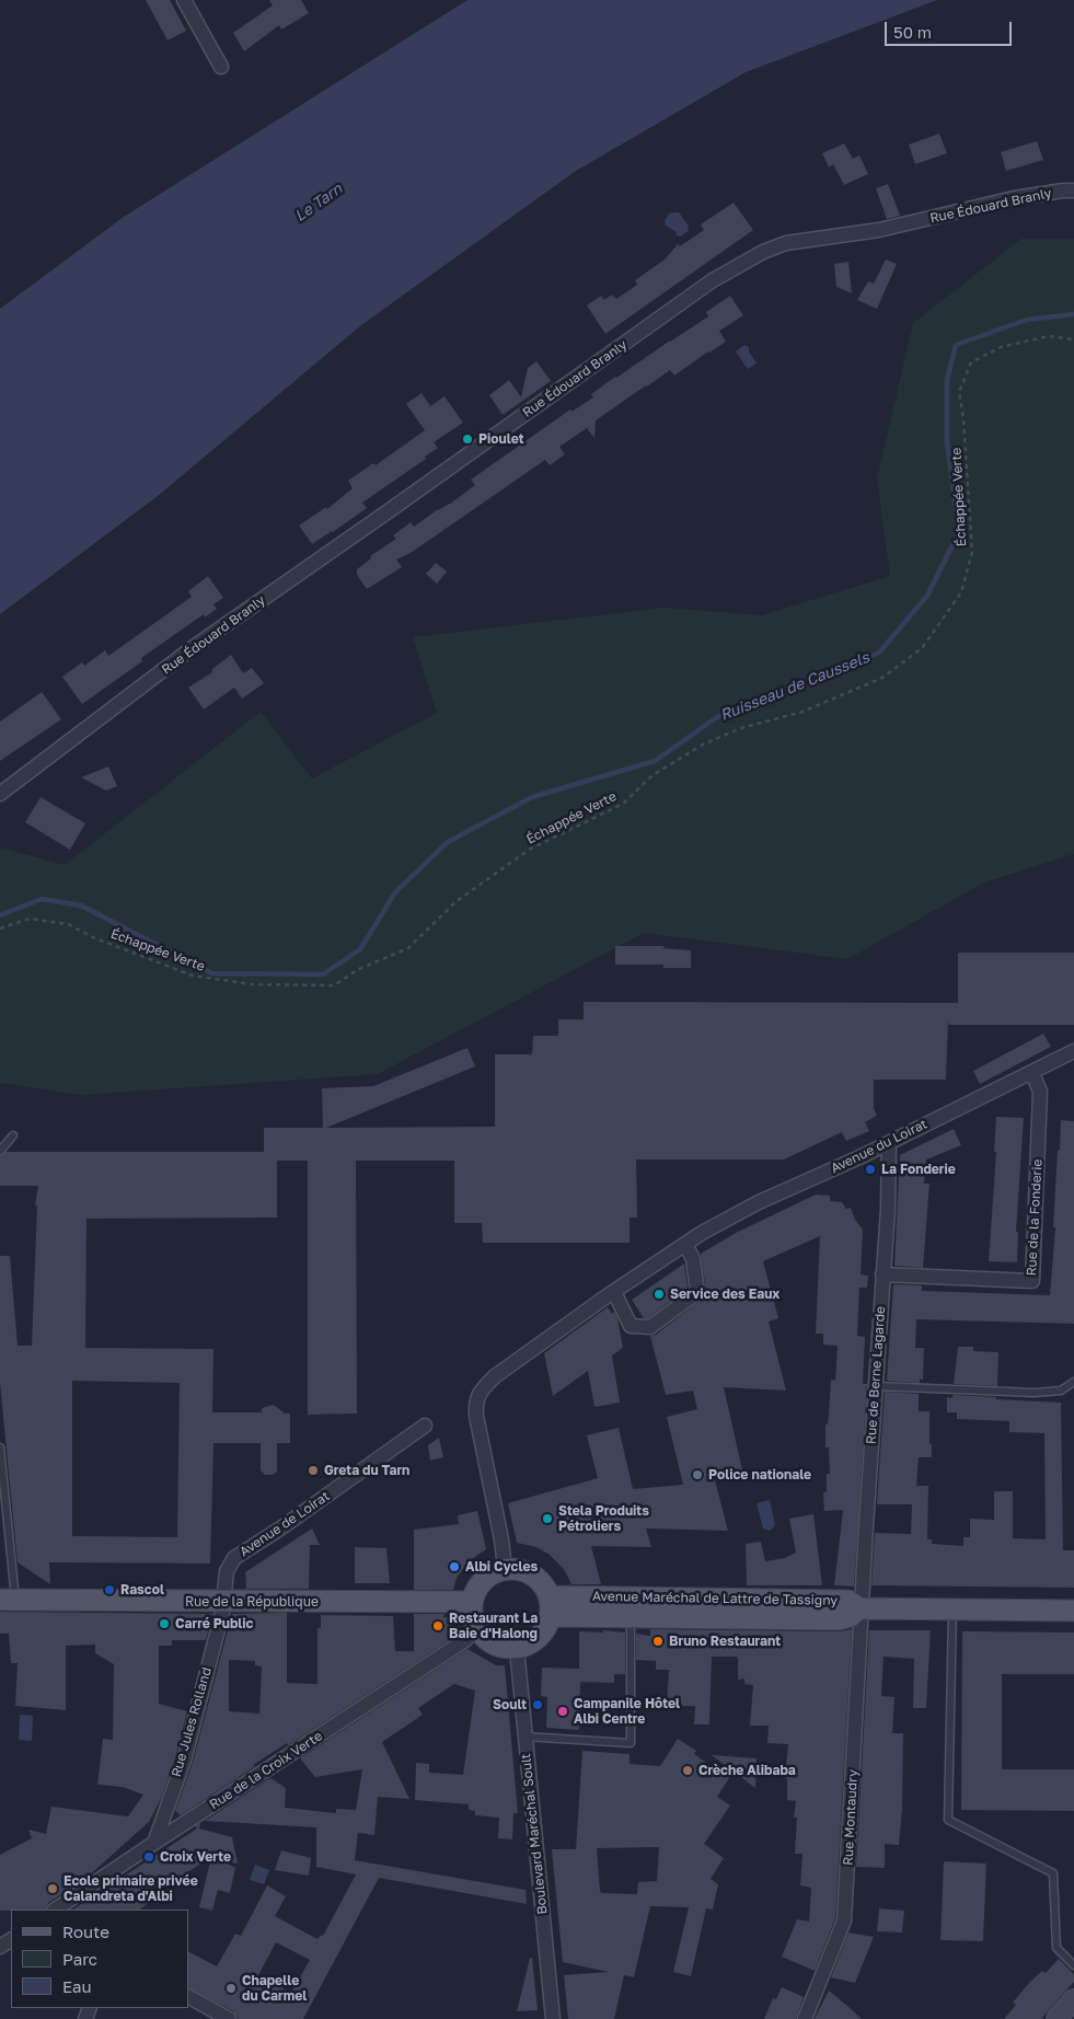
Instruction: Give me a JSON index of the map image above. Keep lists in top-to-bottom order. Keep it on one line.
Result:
{"streets":{"main road":["Avenue Maréchal de Lattre de Tassigny","Rue de la République"],"street":["Rue Édouard Branly","Avenue du Loirat","Rue de la Fonderie","Rue de Berne Lagarde","Avenue de Loirat","Rue Jules Rolland","Rue de la Croix Verte","Rue Montaudry","Boulevard Maréchal Soult"],"path":["Échappée Verte"]},"crossings":[["Avenue du Loirat","Rue de la Fonderie"],["Avenue du Loirat","Rue de Berne Lagarde"],["Avenue du Loirat","Avenue Maréchal de Lattre de Tassigny"],["Avenue du Loirat","Rue de la République"],["Avenue du Loirat","Rue de la Croix Verte"],["Avenue du Loirat","Boulevard Maréchal Soult"],["Rue de la Fonderie","Rue de Berne Lagarde"],["Rue de Berne Lagarde","Avenue Maréchal de Lattre de Tassigny"],["Rue de Berne Lagarde","Rue Montaudry"],["Avenue de Loirat","Rue de la République"],["Avenue de Loirat","Rue Jules Rolland"],["Avenue Maréchal de Lattre de Tassigny","Rue de la République"],["Avenue Maréchal de Lattre de Tassigny","Rue de la Croix Verte"],["Avenue Maréchal de Lattre de Tassigny","Rue Montaudry"],["Avenue Maréchal de Lattre de Tassigny","Boulevard Maréchal Soult"],["Rue de la République","Rue Jules Rolland"],["Rue de la République","Rue de la Croix Verte"],["Rue de la République","Boulevard Maréchal Soult"],["Rue Jules Rolland","Rue de la Croix Verte"],["Rue de la Croix Verte","Boulevard Maréchal Soult"]],"water":["Le Tarn","Ruisseau de Caussels"],"places":["Pioulet","La Fonderie","Service des Eaux","Greta du Tarn","Police nationale","Stela Produits Pétroliers","Albi Cycles","Rascol","Carré Public","Restaurant La Baie d'Halong","Bruno Restaurant","Soult","Campanile Hôtel Albi Centre","Crèche Alibaba","Croix Verte","Ecole primaire privée Calandreta d'Albi","Chapelle du Carmel"],"legend":["Route","Parc","Eau"],"scale_bar":"50 m"}
